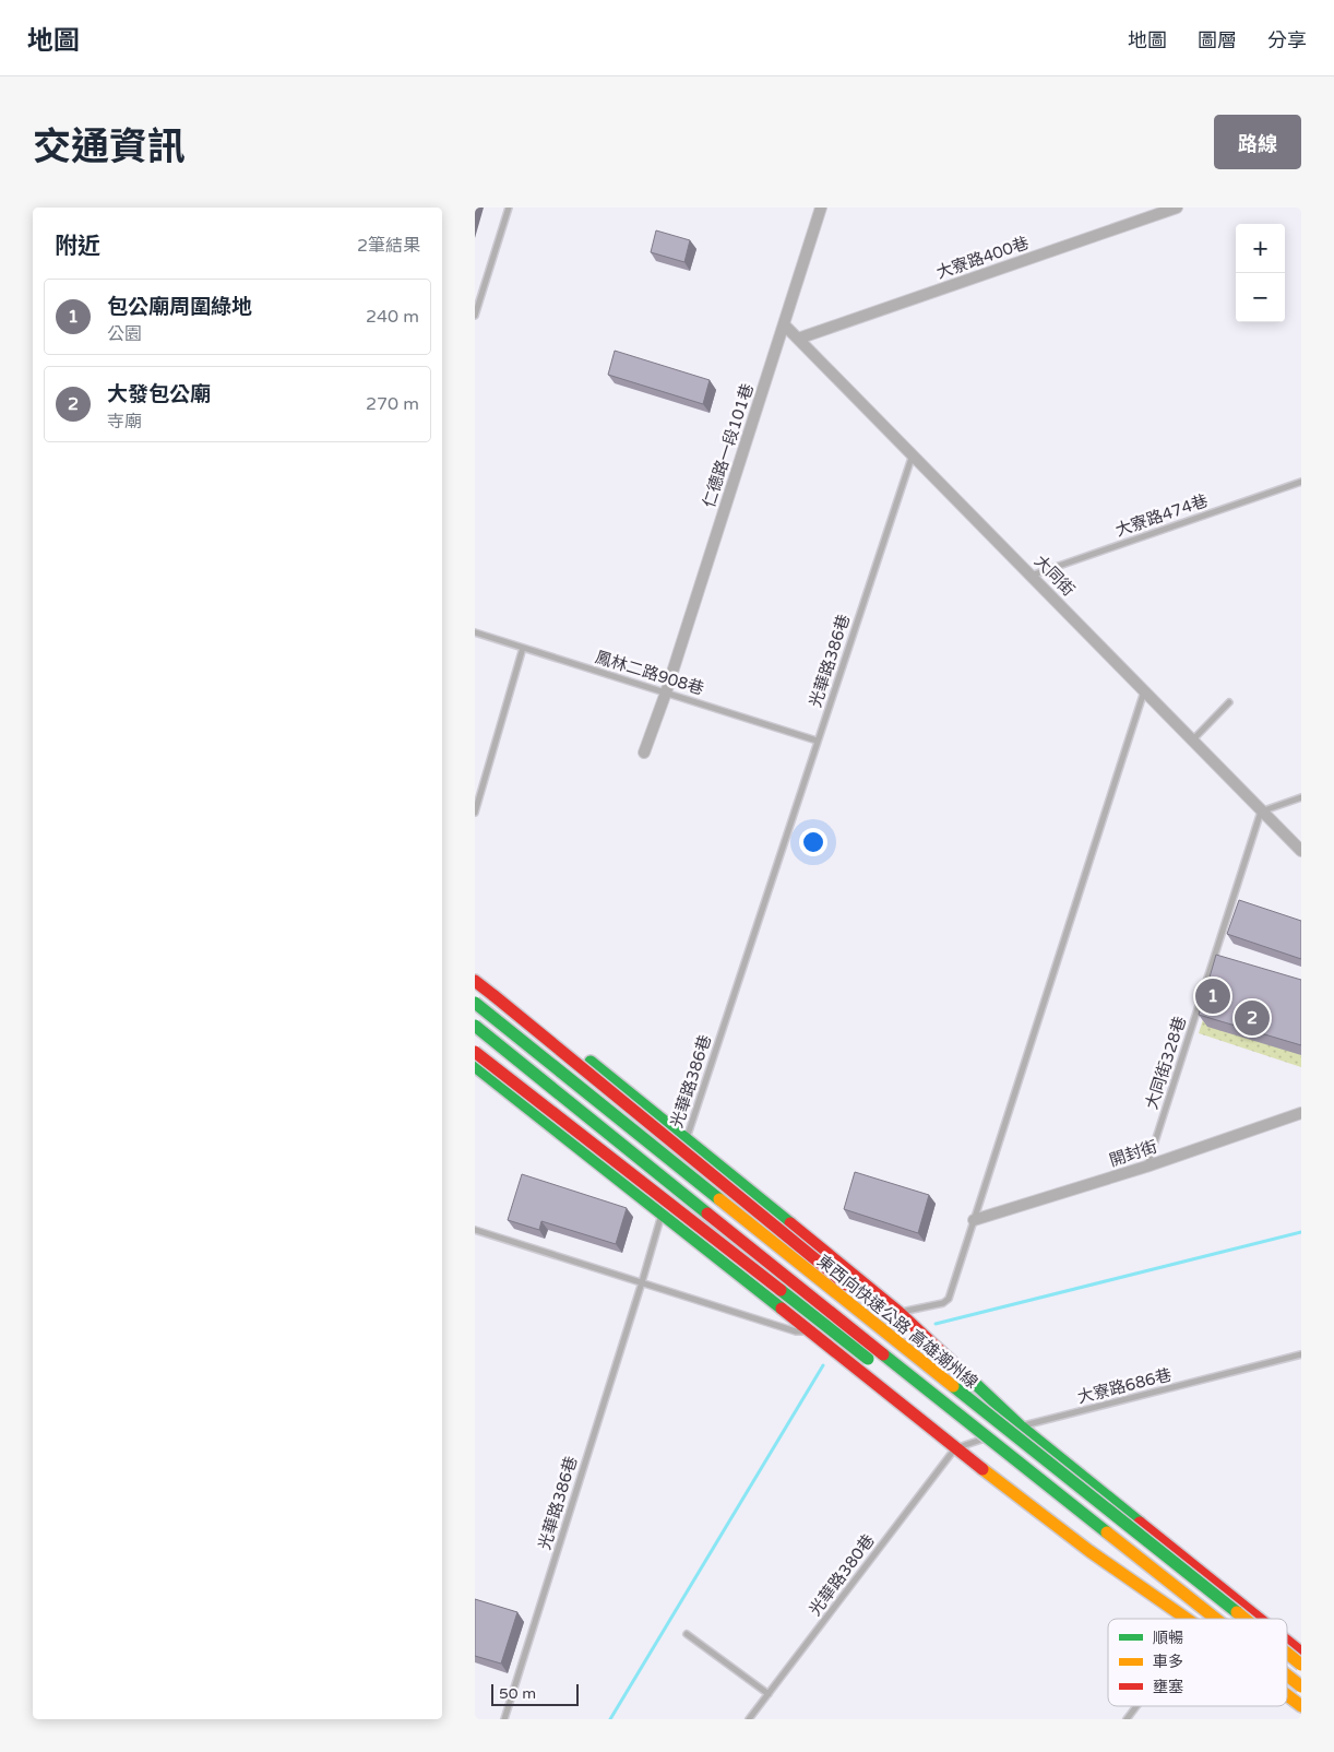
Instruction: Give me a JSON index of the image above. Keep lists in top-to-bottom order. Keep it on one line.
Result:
{"streets":{"main road":["東西向快速公路 高雄潮州線"],"street":["大寮路400巷","仁德路一段101巷","大同街","開封街"],"lane":["大寮路474巷","光華路386巷","鳳林二路908巷","大同街328巷","大寮路686巷","光華路380巷"]},"crossings":[["大寮路400巷","大同街"],["仁德路一段101巷","大同街"],["仁德路一段101巷","鳳林二路908巷"],["大寮路474巷","大同街"],["大同街","光華路386巷"],["大同街","大同街328巷"],["光華路386巷","鳳林二路908巷"],["大同街328巷","開封街"],["東西向快速公路 高雄潮州線","大寮路686巷"]],"legend":["順暢","車多","壅塞"],"scale_bar":"50 m","page":{"header":"地圖","nav":["地圖","圖層","分享"],"title":"交通資訊","buttons":"路線","heading":["附近","2筆結果"],"map_buttons":["+","−"],"list":[{"mark":"1","name":"包公廟周圍綠地","note":"公園","value":"240 m"},{"mark":"2","name":"大發包公廟","note":"寺廟","value":"270 m"}],"pins":["1","2"],"scale":"50 m"}}
